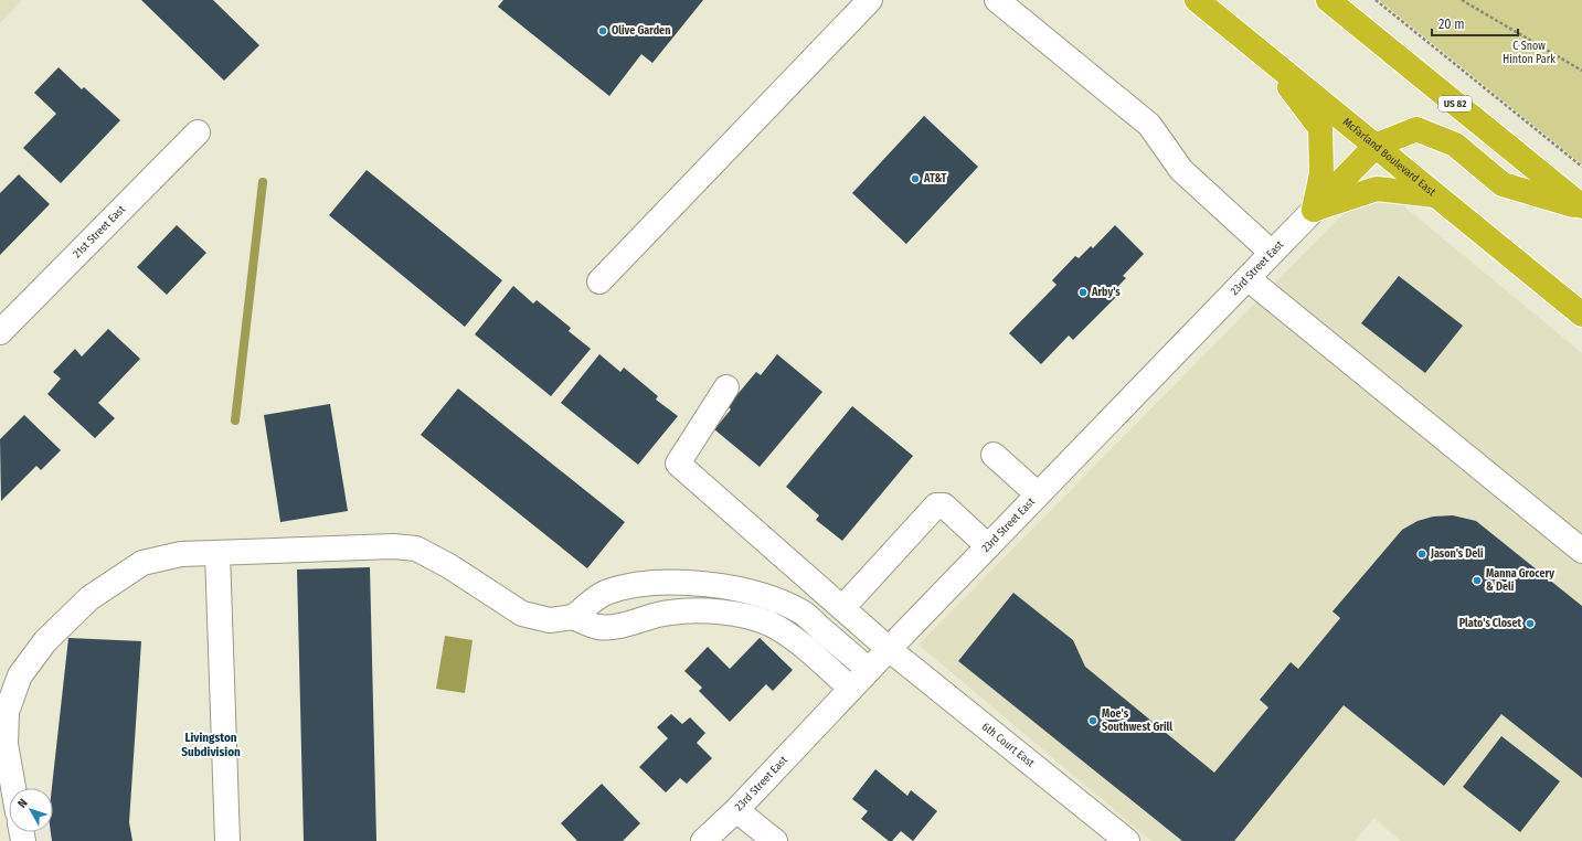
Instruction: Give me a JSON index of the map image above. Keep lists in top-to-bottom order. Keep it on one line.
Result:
{"streets":{"highway":["US 82","McFarland Boulevard East"],"street":["21st Street East","23rd Street East","6th Court East"]},"crossings":[["23rd Street East","6th Court East"]],"districts":["Livingston Subdivision"],"parks":["C Snow Hinton Park"],"places":["Olive Garden","AT&T","Arby's","Jason's Deli","Manna Grocery & Deli","Plato's Closet","Moe's Southwest Grill"],"scale_bar":"20 m","north":"top left"}
